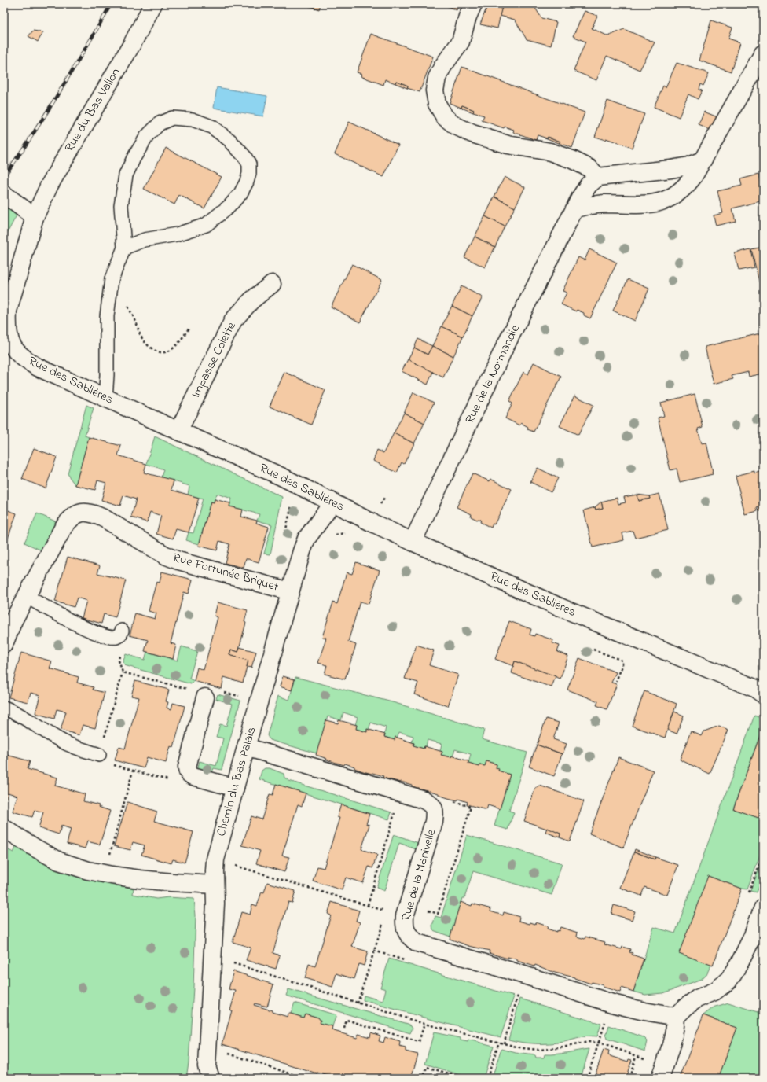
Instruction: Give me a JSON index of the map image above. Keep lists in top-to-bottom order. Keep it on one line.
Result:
{"streets":{"street":["Rue du Bas Vallon","Impasse Colette","Rue de la Normandie","Rue des Sablières","Rue Fortunée Briquet","Chemin du Bas Palais","Rue de la Manivelle"]},"crossings":[["Rue du Bas Vallon","Rue des Sablières"],["Impasse Colette","Rue des Sablières"],["Rue de la Normandie","Rue des Sablières"],["Rue des Sablières","Chemin du Bas Palais"],["Rue Fortunée Briquet","Chemin du Bas Palais"],["Chemin du Bas Palais","Rue de la Manivelle"]]}
